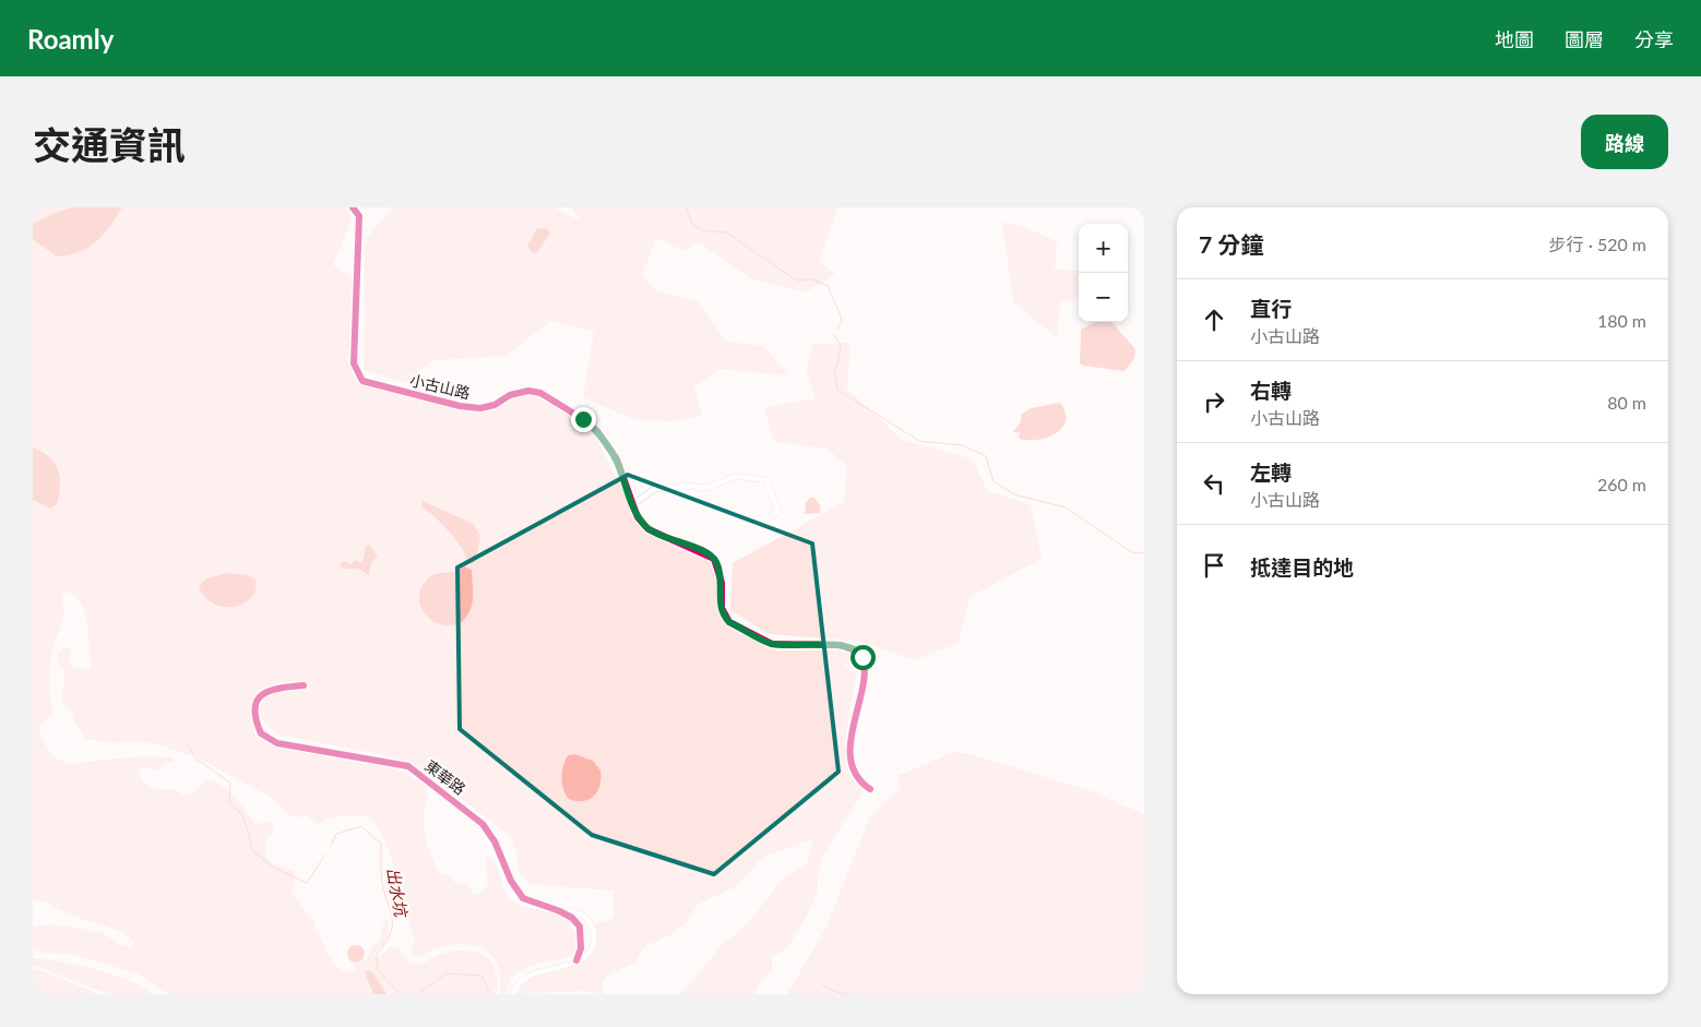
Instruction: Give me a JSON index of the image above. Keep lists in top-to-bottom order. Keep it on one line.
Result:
{"streets":{"street":["小古山路","東華路"]},"water":["出水坑"],"page":{"header":"Roamly","nav":["地圖","圖層","分享"],"title":"交通資訊","buttons":"路線","heading":["7 分鐘","步行 · 520 m"],"map_buttons":["+","−"],"list":[["直行","小古山路","180 m"],["右轉","小古山路","80 m"],["左轉","小古山路","260 m"],"抵達目的地"]}}
